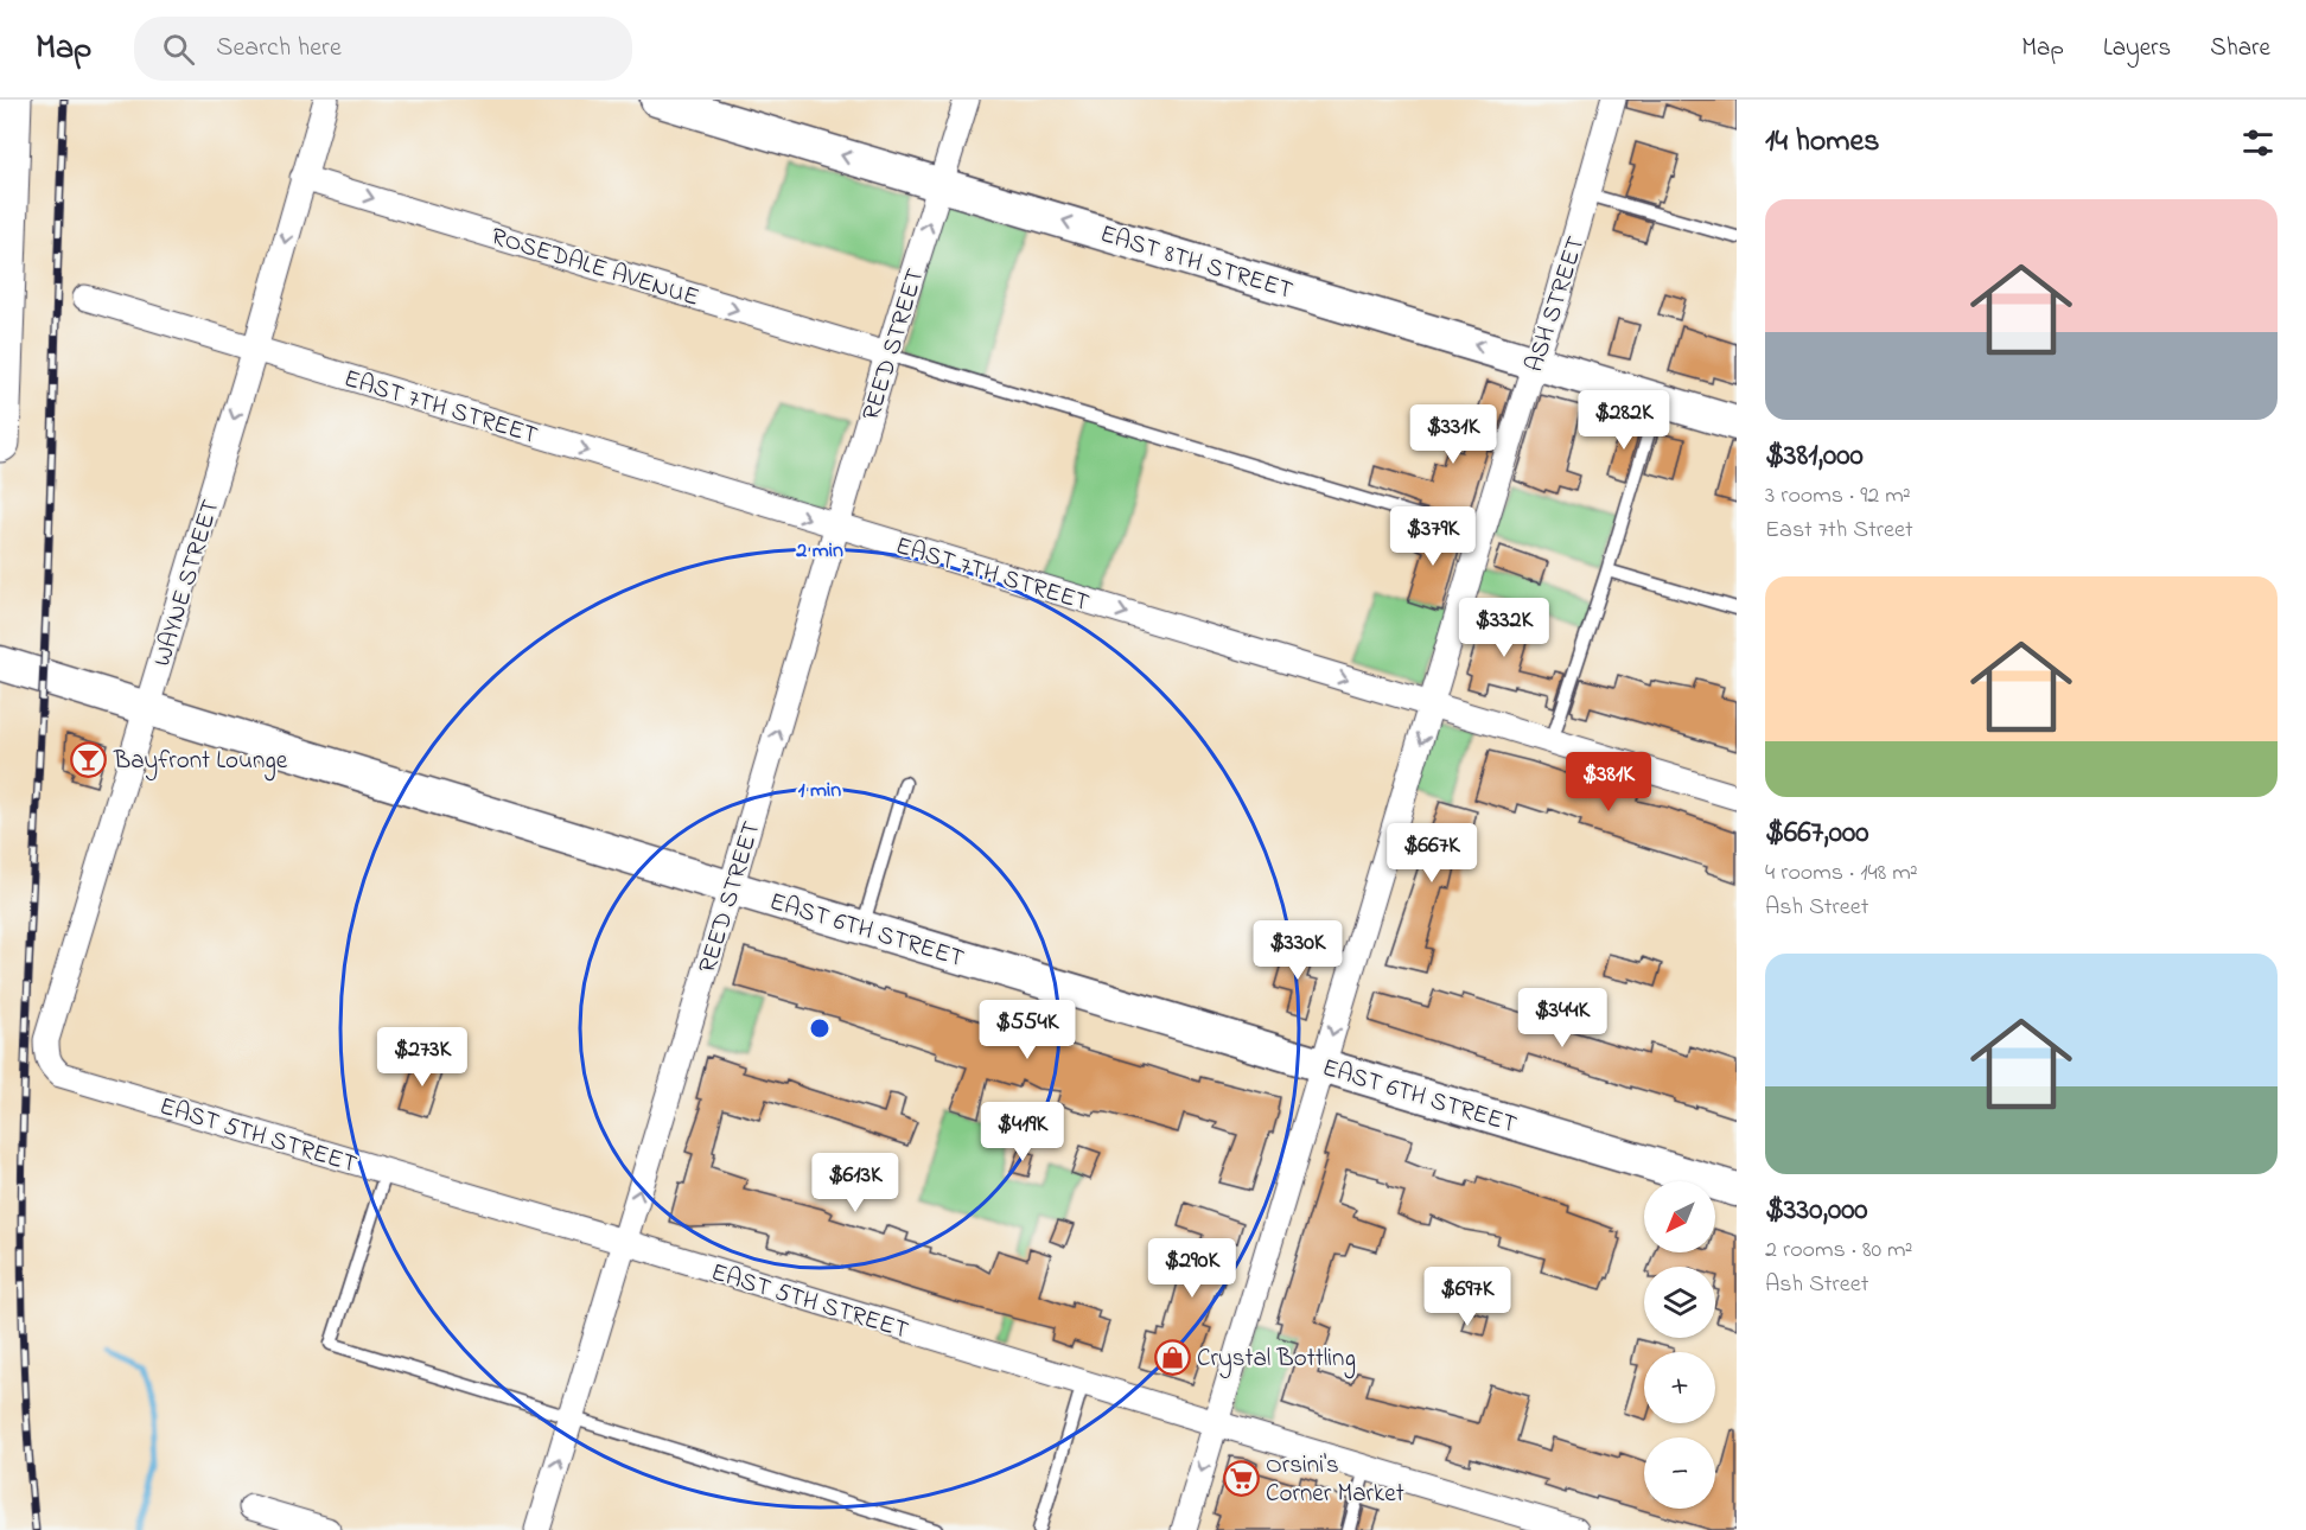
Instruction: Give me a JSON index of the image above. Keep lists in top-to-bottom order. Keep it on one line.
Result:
{"streets":{"main road":["EAST 8TH STREET","EAST 6TH STREET"],"street":["ROSEDALE AVENUE","ASH STREET","REED STREET","EAST 7TH STREET","WAYNE STREET","EAST 5TH STREET"]},"crossings":[["EAST 8TH STREET","ASH STREET"],["EAST 8TH STREET","REED STREET"],["ROSEDALE AVENUE","REED STREET"],["ROSEDALE AVENUE","WAYNE STREET"],["ASH STREET","EAST 7TH STREET"],["ASH STREET","EAST 6TH STREET"],["ASH STREET","EAST 5TH STREET"],["REED STREET","EAST 7TH STREET"],["REED STREET","EAST 6TH STREET"],["REED STREET","EAST 5TH STREET"],["EAST 7TH STREET","WAYNE STREET"],["WAYNE STREET","EAST 6TH STREET"],["WAYNE STREET","EAST 5TH STREET"]],"one_way":["EAST 8TH STREET","ROSEDALE AVENUE","REED STREET","EAST 7TH STREET","WAYNE STREET"],"places":{"bar":["Bayfront Lounge"],"shop":["Crystal Bottling"],"supermarket":["Orsini's Corner Market"]},"north":"bottom left","page":{"header":"Map","search":"Search here","nav":["Map","Layers","Share"],"heading":"14 homes","list":[{"name":"$381,000","note":"3 rooms · 92 m² · East 7th Street"},{"name":"$667,000","note":"4 rooms · 148 m² · Ash Street"},{"name":"$330,000","note":"2 rooms · 80 m² · Ash Street"}],"price":["$282K","$331K","$379K","$332K","$381K","$667K","$330K","$344K","$554K","$273K","$419K","$613K","$290K","$697K"],"map_buttons":["+","−"]},"rings":["2 min","1 min"]}
